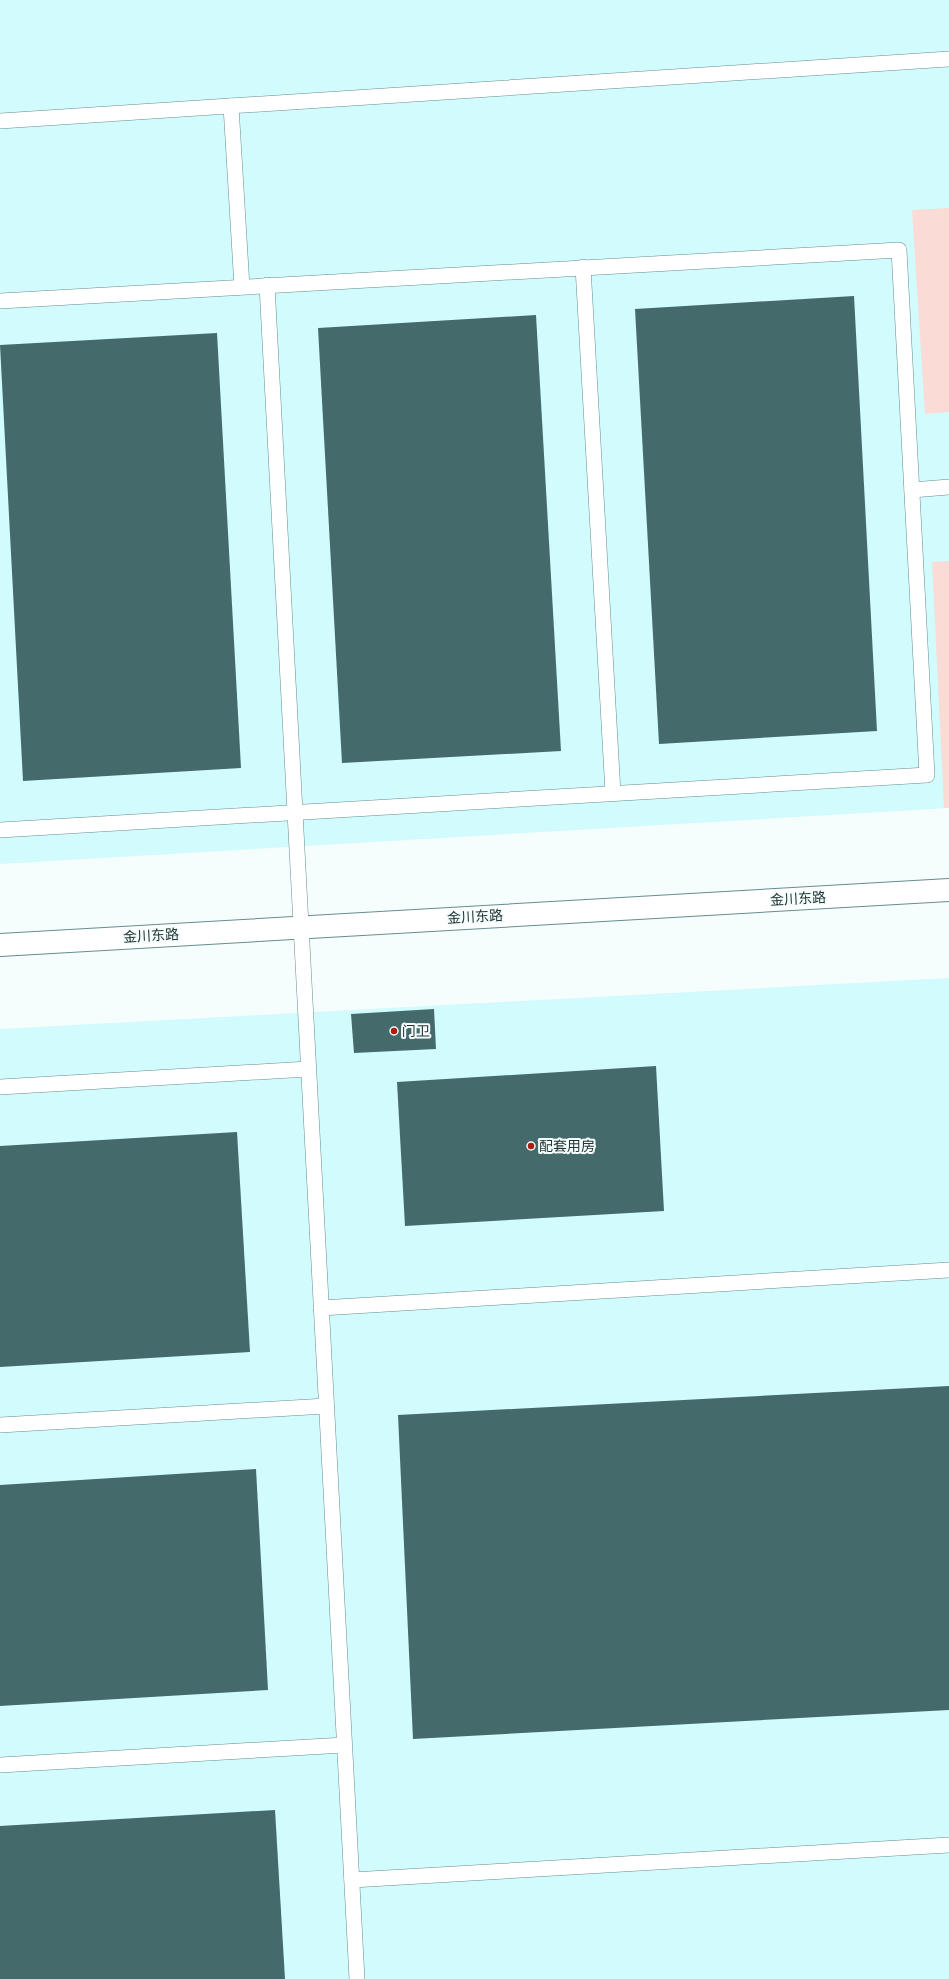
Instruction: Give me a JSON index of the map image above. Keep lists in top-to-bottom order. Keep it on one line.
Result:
{"streets":{"street":["金川东路"]},"places":["门卫","配套用房"]}
